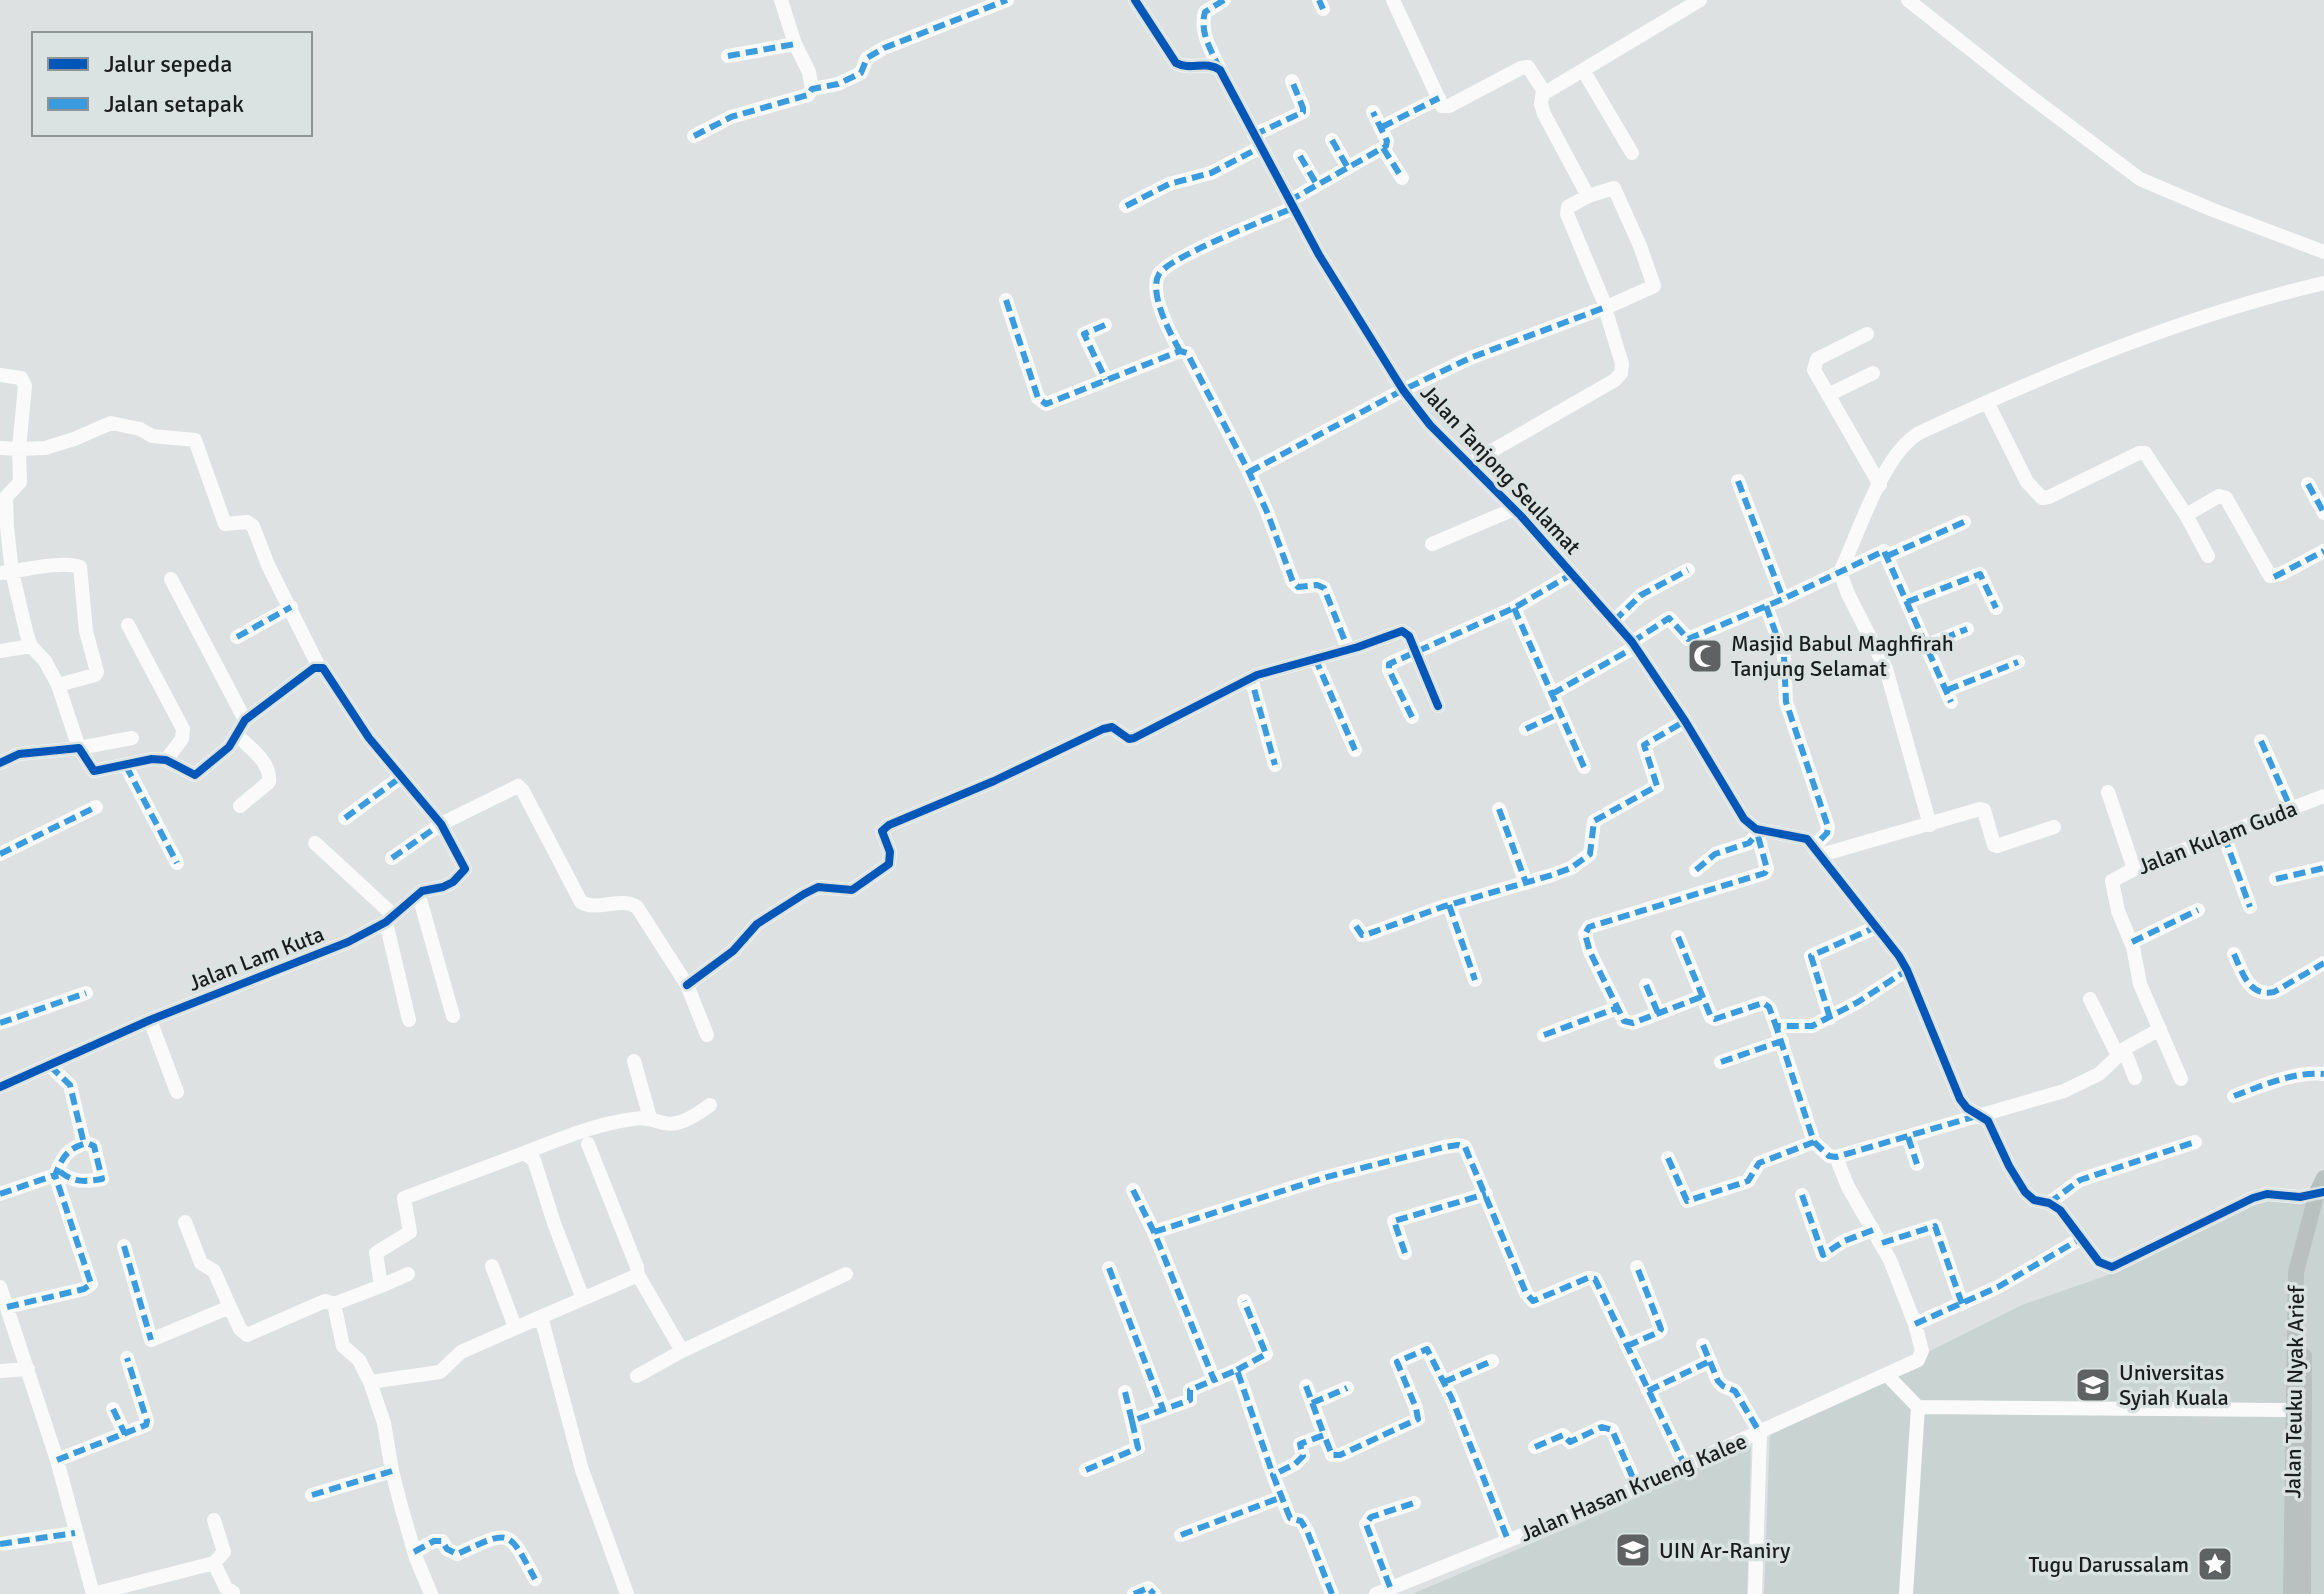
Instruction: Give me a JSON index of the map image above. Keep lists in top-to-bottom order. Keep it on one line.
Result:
{"streets":{"main road":["Jalan Teuku Nyak Arief"],"street":["Jalan Tanjong Seulamat","Jalan Kulam Guda","Jalan Lam Kuta","Jalan Hasan Krueng Kalee"]},"places":{"mosque":["Masjid Babul Maghfirah Tanjung Selamat"],"school or university":["Universitas Syiah Kuala","UIN Ar-Raniry"],"place":["Tugu Darussalam"]},"legend":["Jalur sepeda","Jalan setapak"]}
